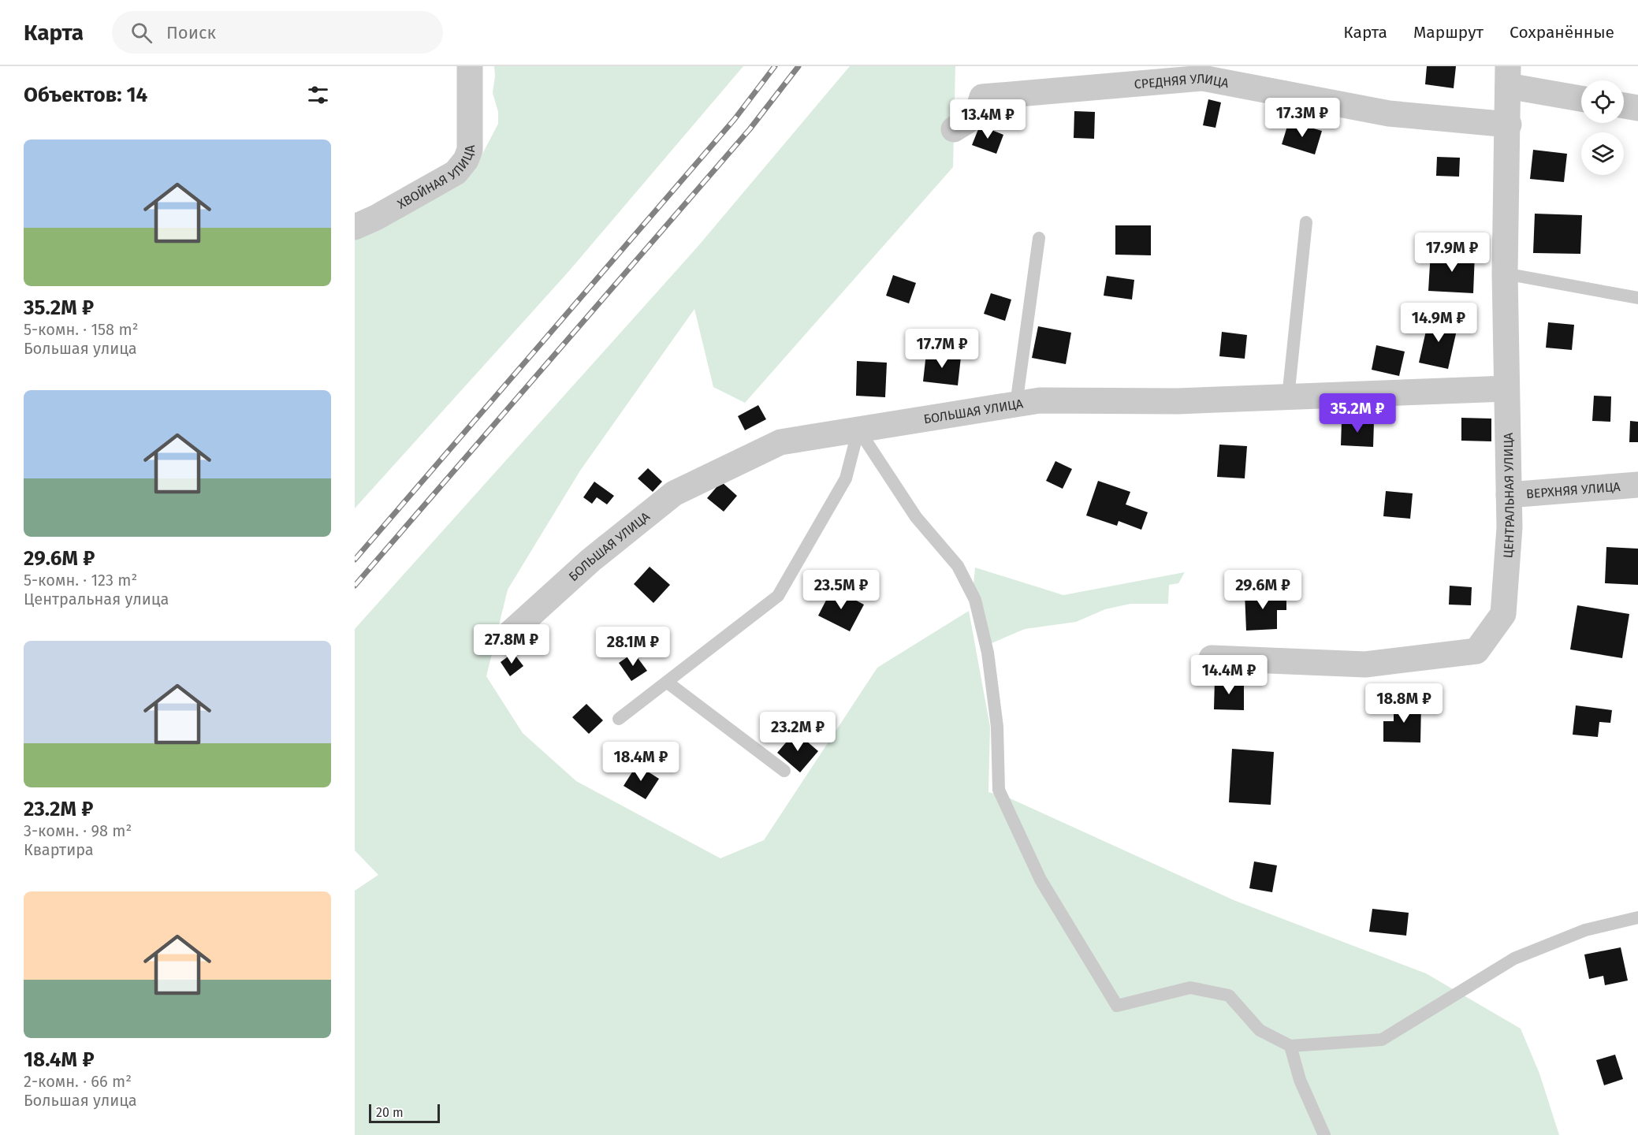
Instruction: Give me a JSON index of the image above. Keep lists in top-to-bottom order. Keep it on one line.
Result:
{"streets":{"street":["СРЕДНЯЯ УЛИЦА","ХВОЙНАЯ УЛИЦА","БОЛЬШАЯ УЛИЦА","ВЕРХНЯЯ УЛИЦА","ЦЕНТРАЛЬНАЯ УЛИЦА"]},"crossings":[["СРЕДНЯЯ УЛИЦА","ЦЕНТРАЛЬНАЯ УЛИЦА"],["БОЛЬШАЯ УЛИЦА","ЦЕНТРАЛЬНАЯ УЛИЦА"],["ВЕРХНЯЯ УЛИЦА","ЦЕНТРАЛЬНАЯ УЛИЦА"]],"scale_bar":"20 m","page":{"header":"Карта","search":"Поиск","nav":["Карта","Маршрут","Сохранённые"],"heading":"Объектов: 14","price":["17.3M ₽","13.4M ₽","17.9M ₽","14.9M ₽","17.7M ₽","35.2M ₽","23.5M ₽","29.6M ₽","27.8M ₽","28.1M ₽","14.4M ₽","18.8M ₽","23.2M ₽","18.4M ₽"],"list":[{"name":"35.2M ₽","note":"5-комн. · 158 m² · Большая улица"},{"name":"29.6M ₽","note":"5-комн. · 123 m² · Центральная улица"},{"name":"23.2M ₽","note":"3-комн. · 98 m² · Квартира"},{"name":"18.4M ₽","note":"2-комн. · 66 m² · Большая улица"}],"scale":"20 m"}}
